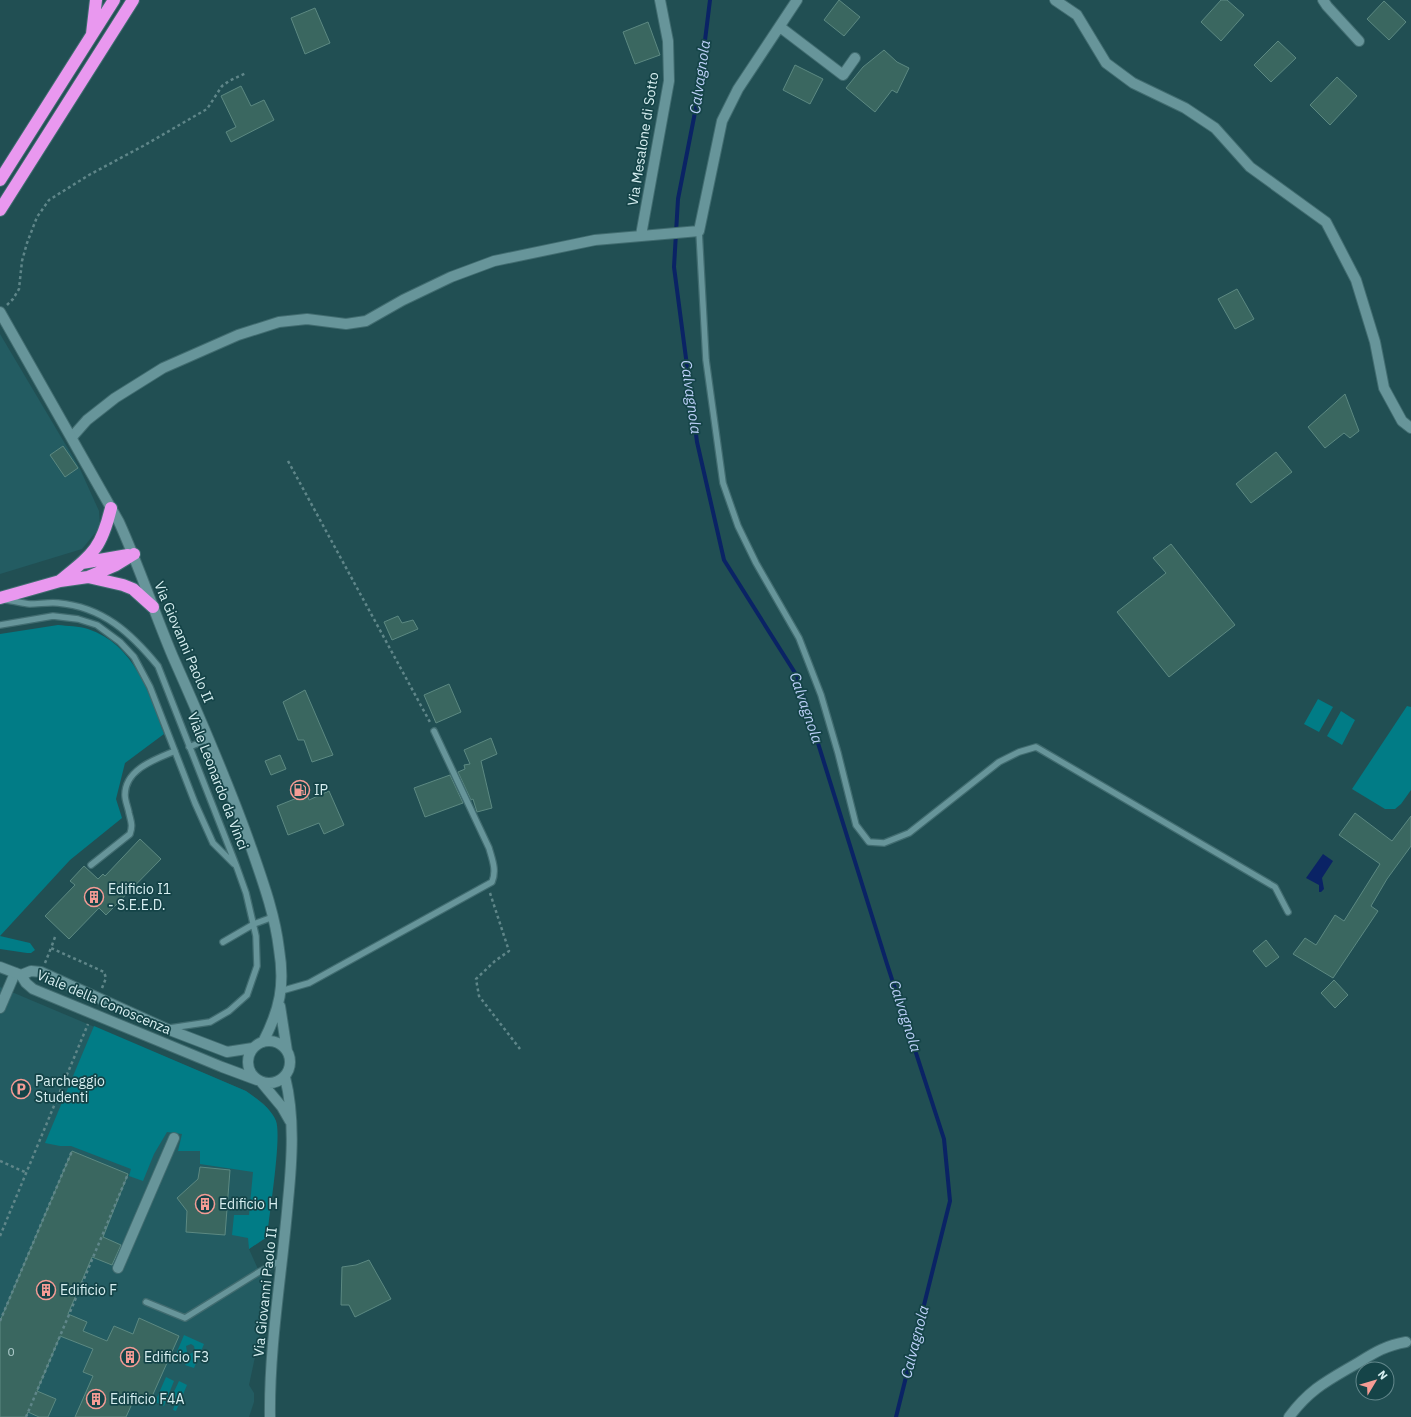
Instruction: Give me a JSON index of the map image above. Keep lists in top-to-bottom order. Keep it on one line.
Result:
{"streets":{"street":["Via Mesalone di Sotto","Via Giovanni Paolo II","Viale della Conoscenza"],"lane":["Viale Leonardo da Vinci"]},"crossings":[["Via Giovanni Paolo II","Viale della Conoscenza"],["Viale Leonardo da Vinci","Viale della Conoscenza"]],"water":["Calvagnola"],"places":{"fuel station":["IP"],"building":["Edificio I1 - S.E.E.D.","Edificio H","Edificio F","Edificio F3","Edificio F4A"],"parking":["Parcheggio Studenti"]},"house_numbers":["0"],"north":"top right"}
